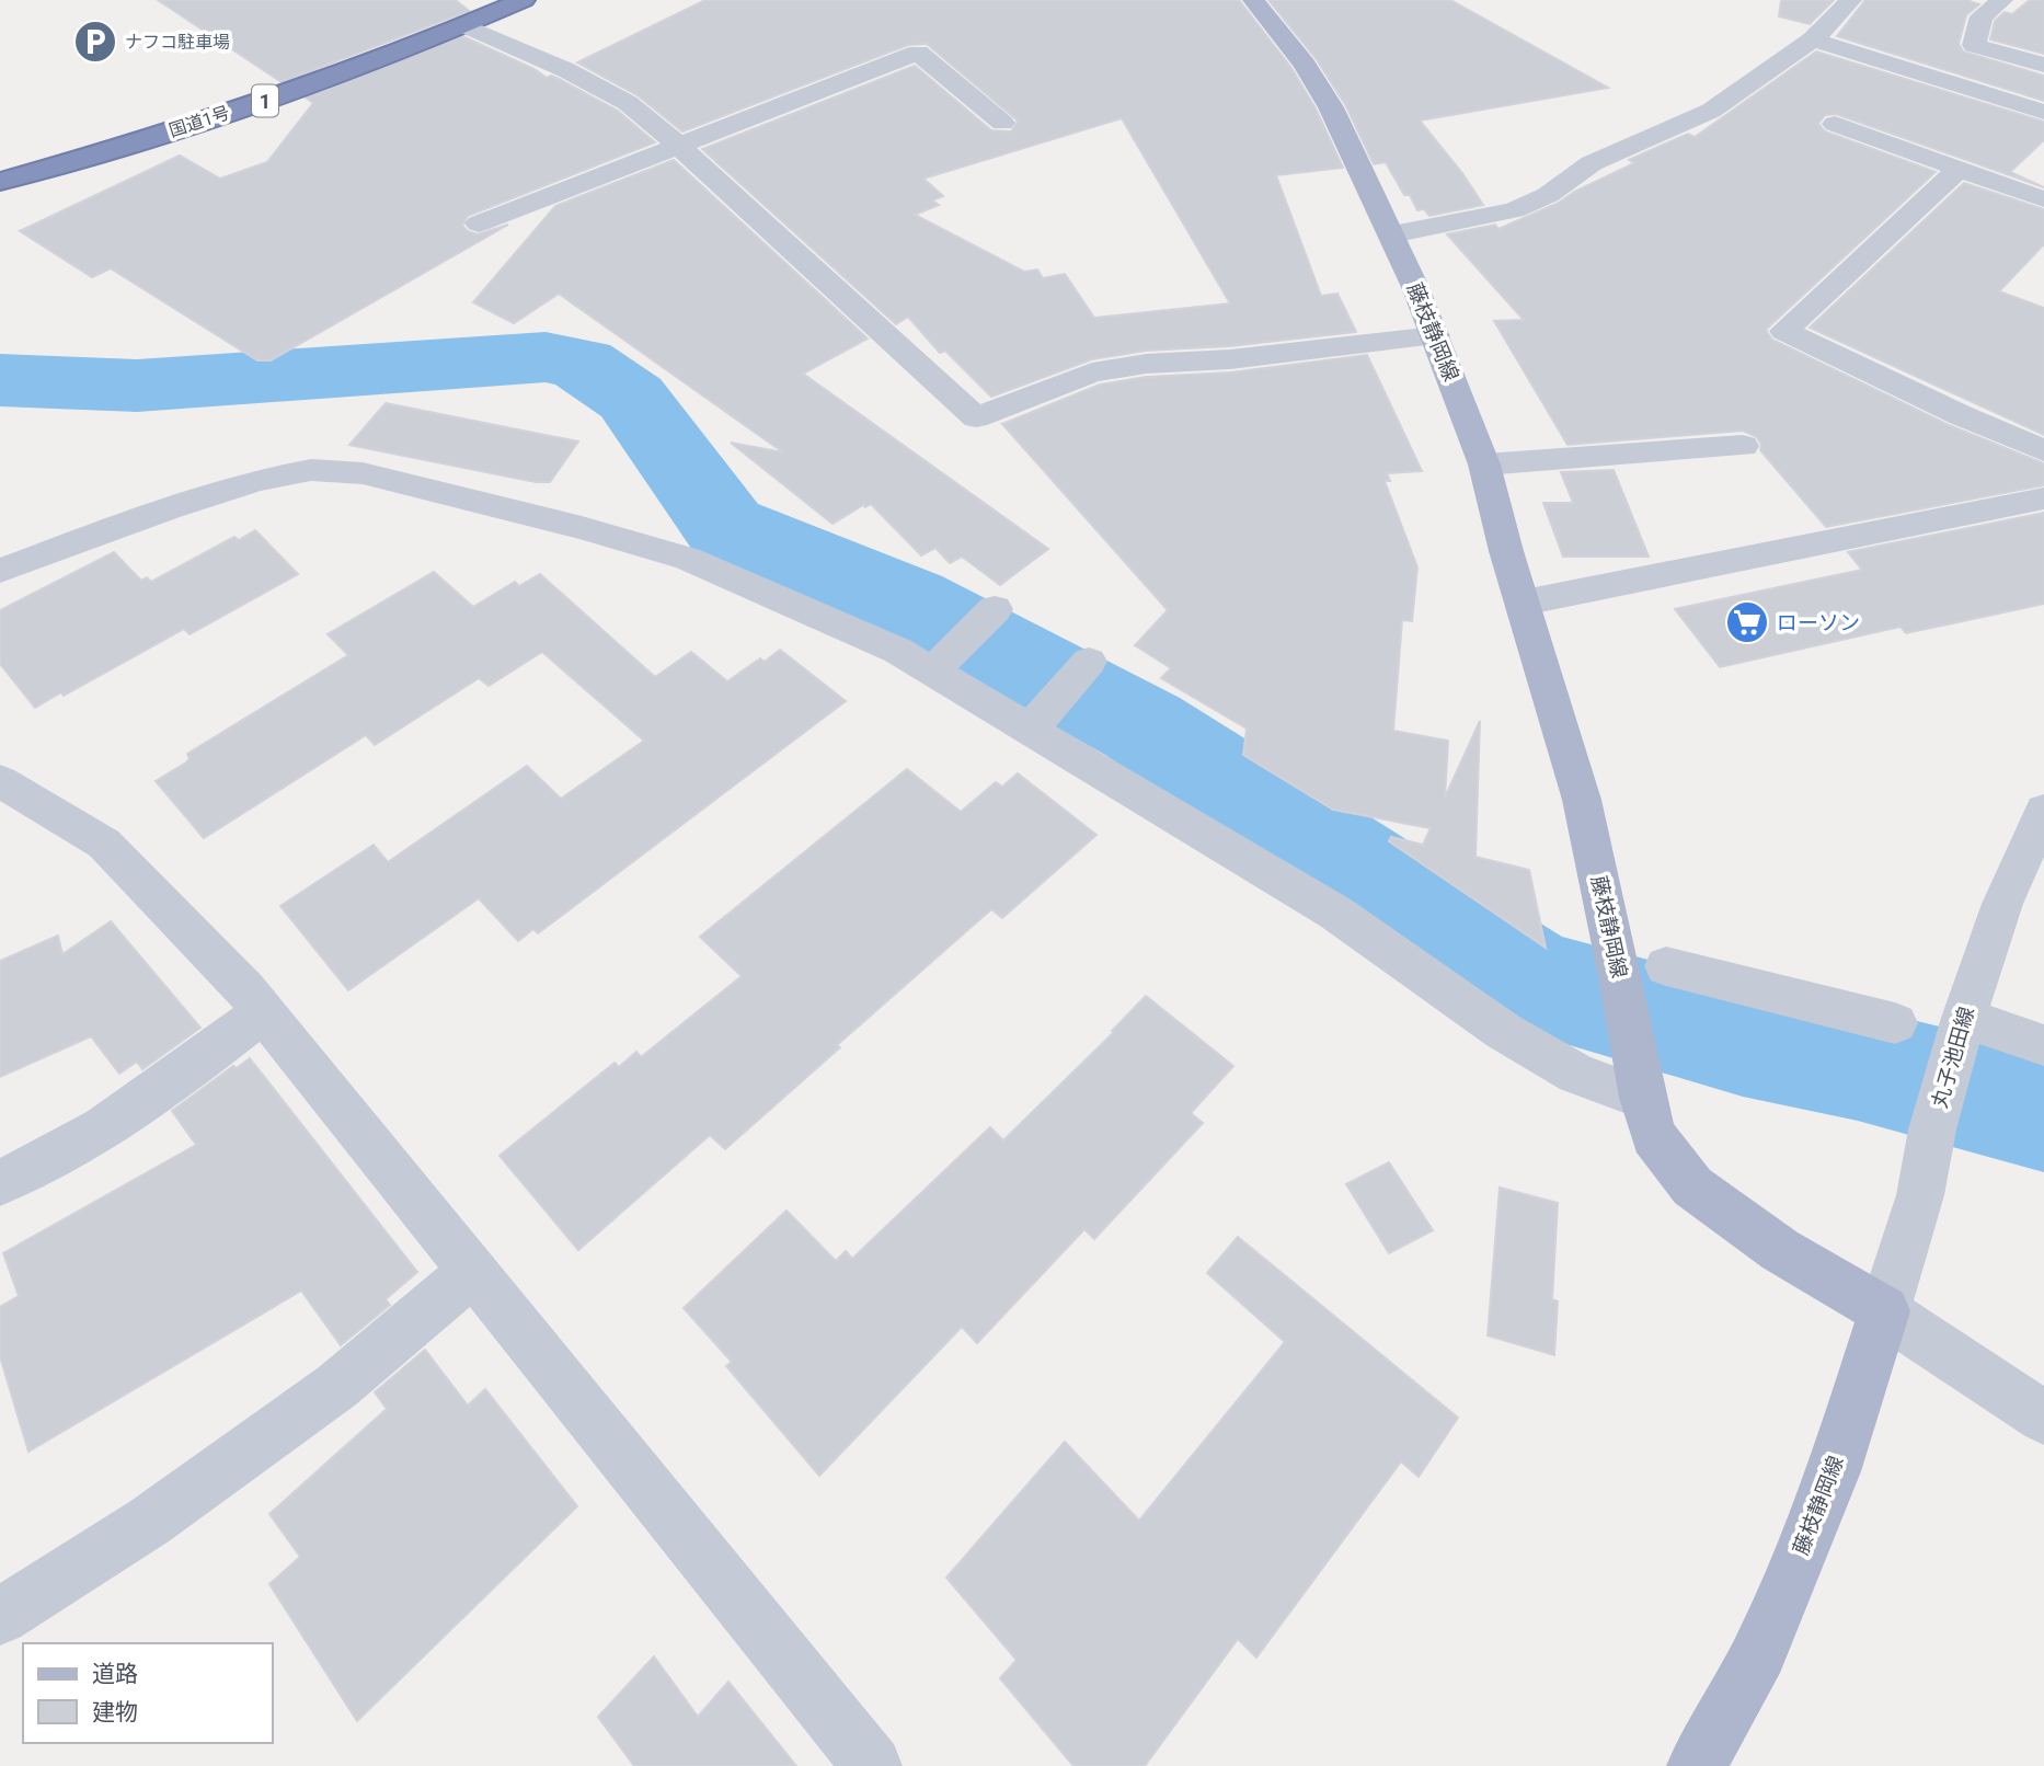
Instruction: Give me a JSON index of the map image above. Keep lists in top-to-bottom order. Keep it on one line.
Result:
{"streets":{"highway":["1","国道1号"],"main road":["藤枝静岡線"],"street":["丸子池田線"]},"crossings":[["藤枝静岡線","丸子池田線"]],"places":{"parking":["ナフコ駐車場"],"supermarket":["ローソン"]},"legend":["道路","建物"]}
